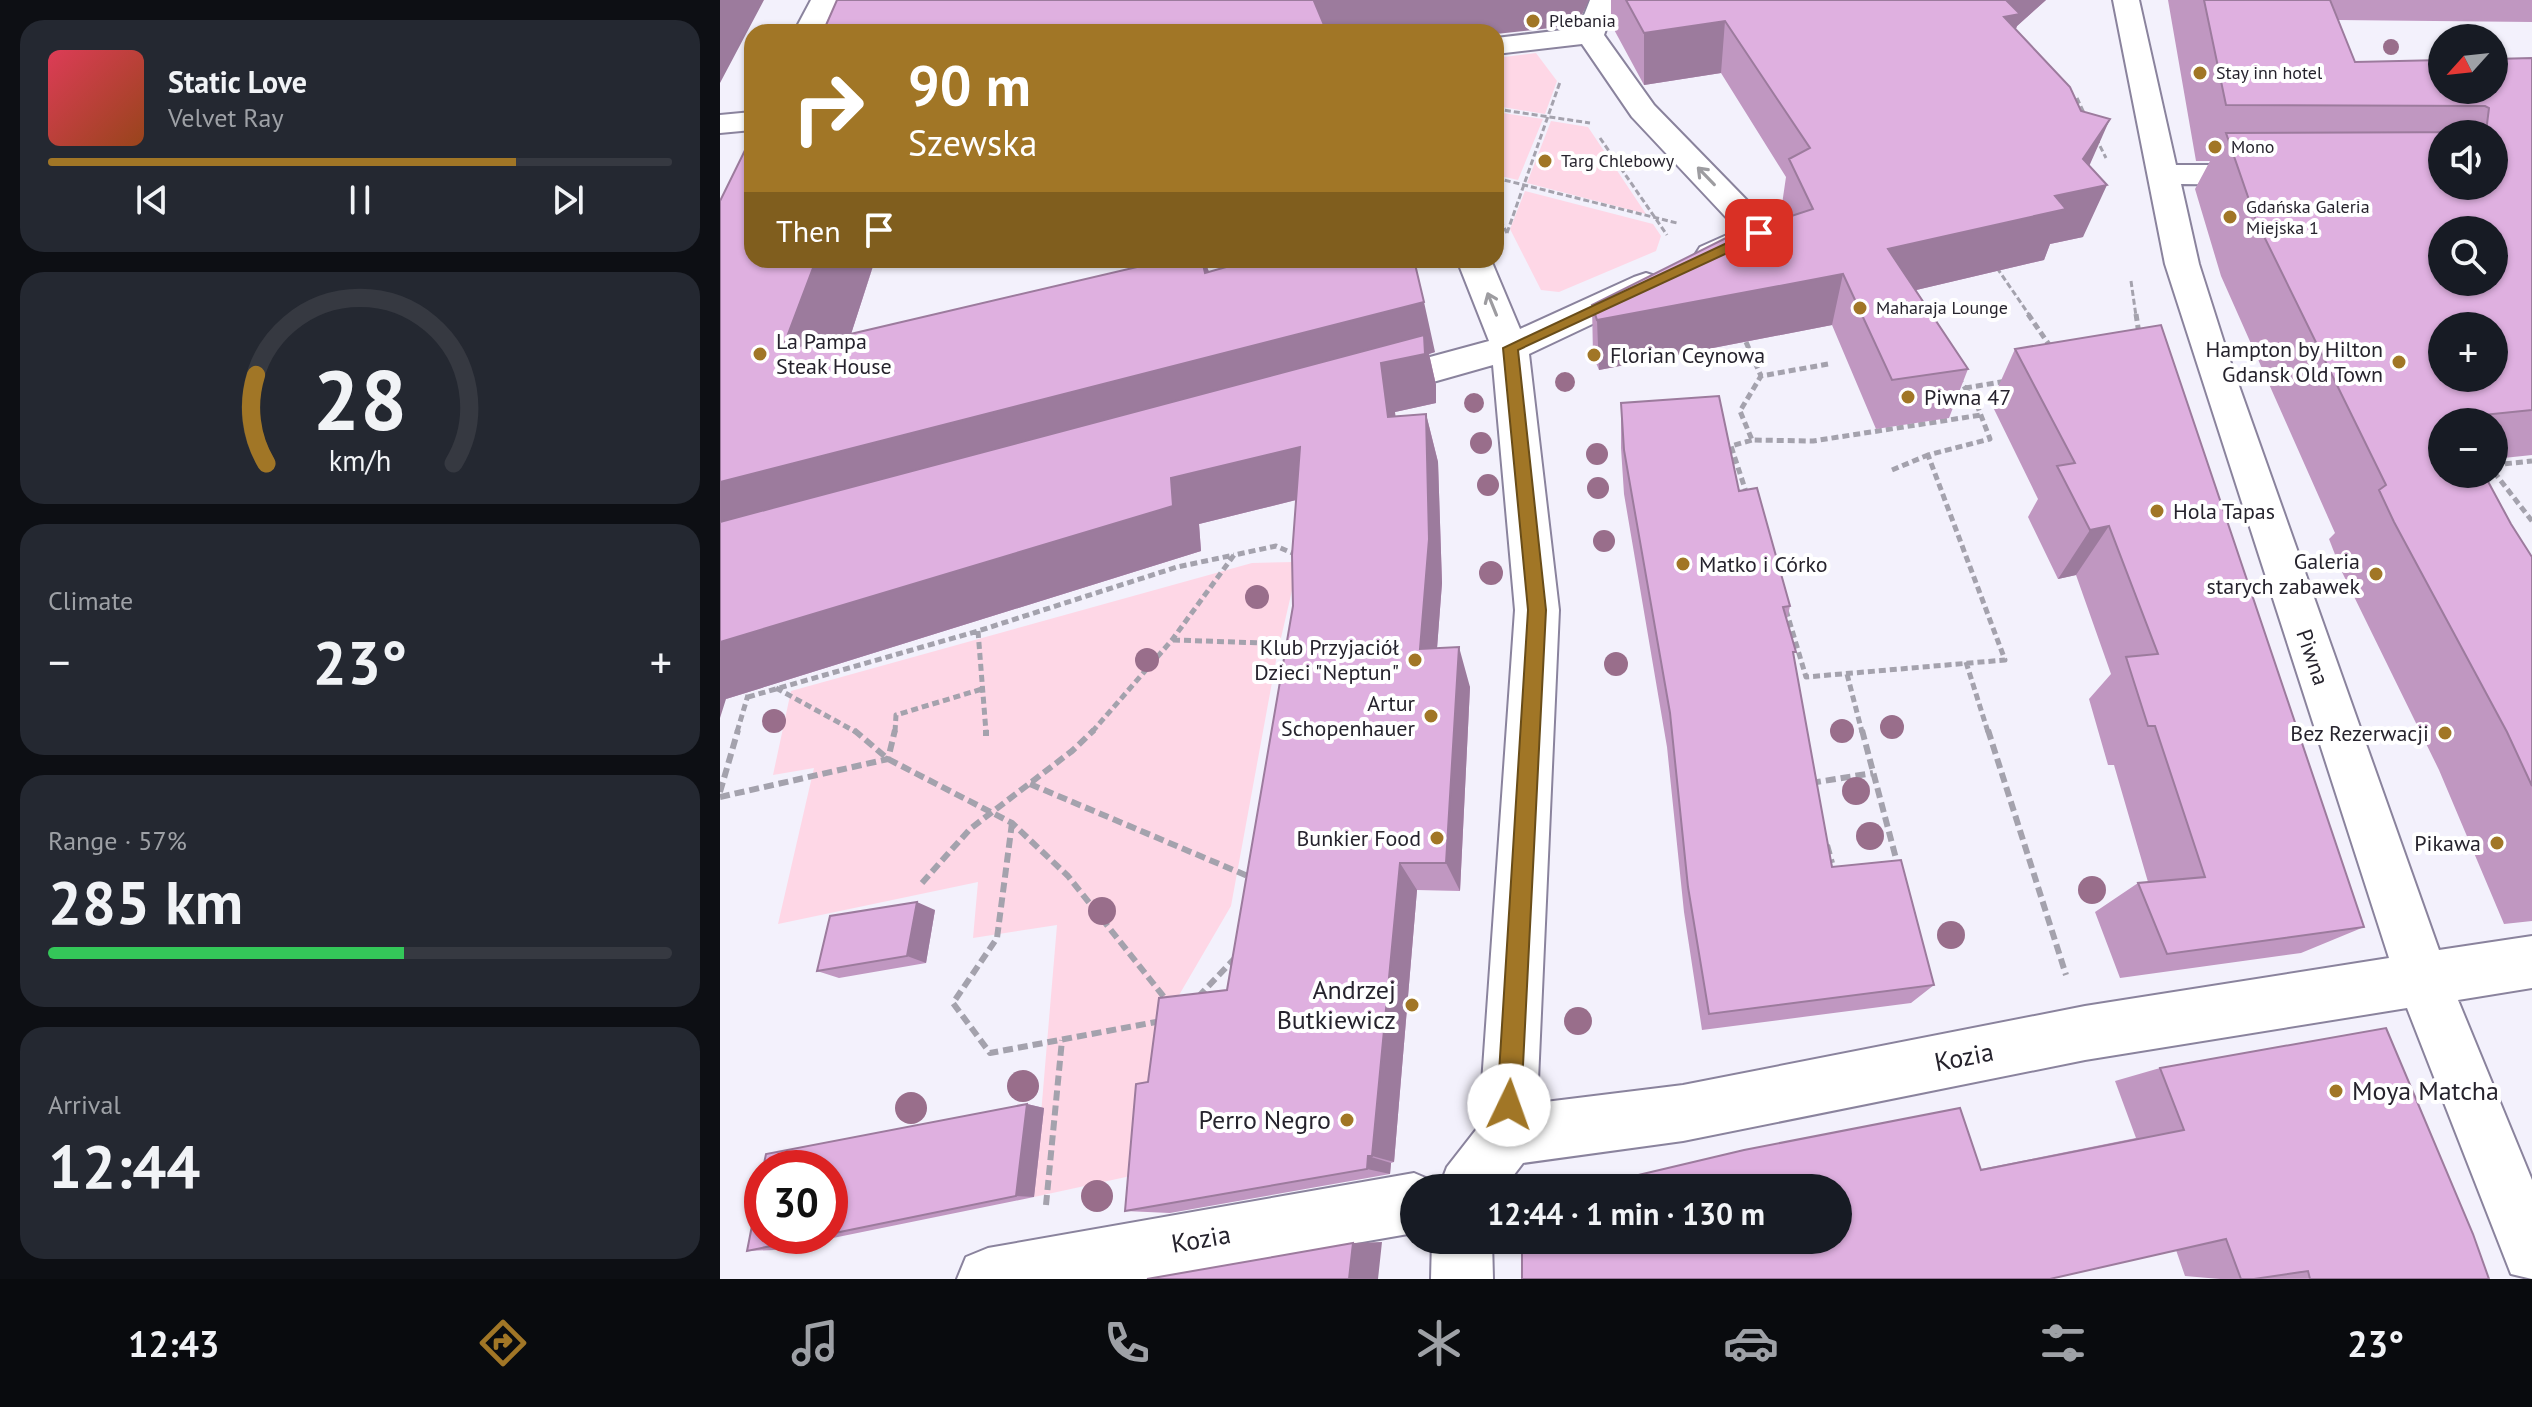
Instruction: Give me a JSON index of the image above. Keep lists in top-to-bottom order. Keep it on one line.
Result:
{"streets":{"street":["Piwna","Kozia"]},"crossings":[["Piwna","Kozia"]],"places":["Plebania","Stay inn hotel","Mono","Targ Chlebowy","Gdańska Galeria Miejska 1","Maharaja Lounge","La Pampa Steak House","Florian Ceynowa","Hampton by Hilton Gdansk Old Town","Piwna 47","Hola Tapas","Matko i Córko","Galeria starych zabawek","Klub Przyjaciół Dzieci \"Neptun\"","Artur Schopenhauer","Bez Rezerwacji","Bunkier Food","Pikawa","Andrzej Butkiewicz","Moya Matcha","Perro Negro"],"north":"bottom left","page":{"map_buttons":["+","−"],"turn":["90 m","Szewska"],"song":["Static Love","Velvet Ray"],"then":"Then","tile":["Climate",["Range · 57%","285 km"],["Arrival","12:44"]],"heat":["−","23°","+"],"limit":"30","trip":"12:44 · 1 min · 130 m","tabs":["12:43","23°"],"gauge":["28","km/h"]}}
